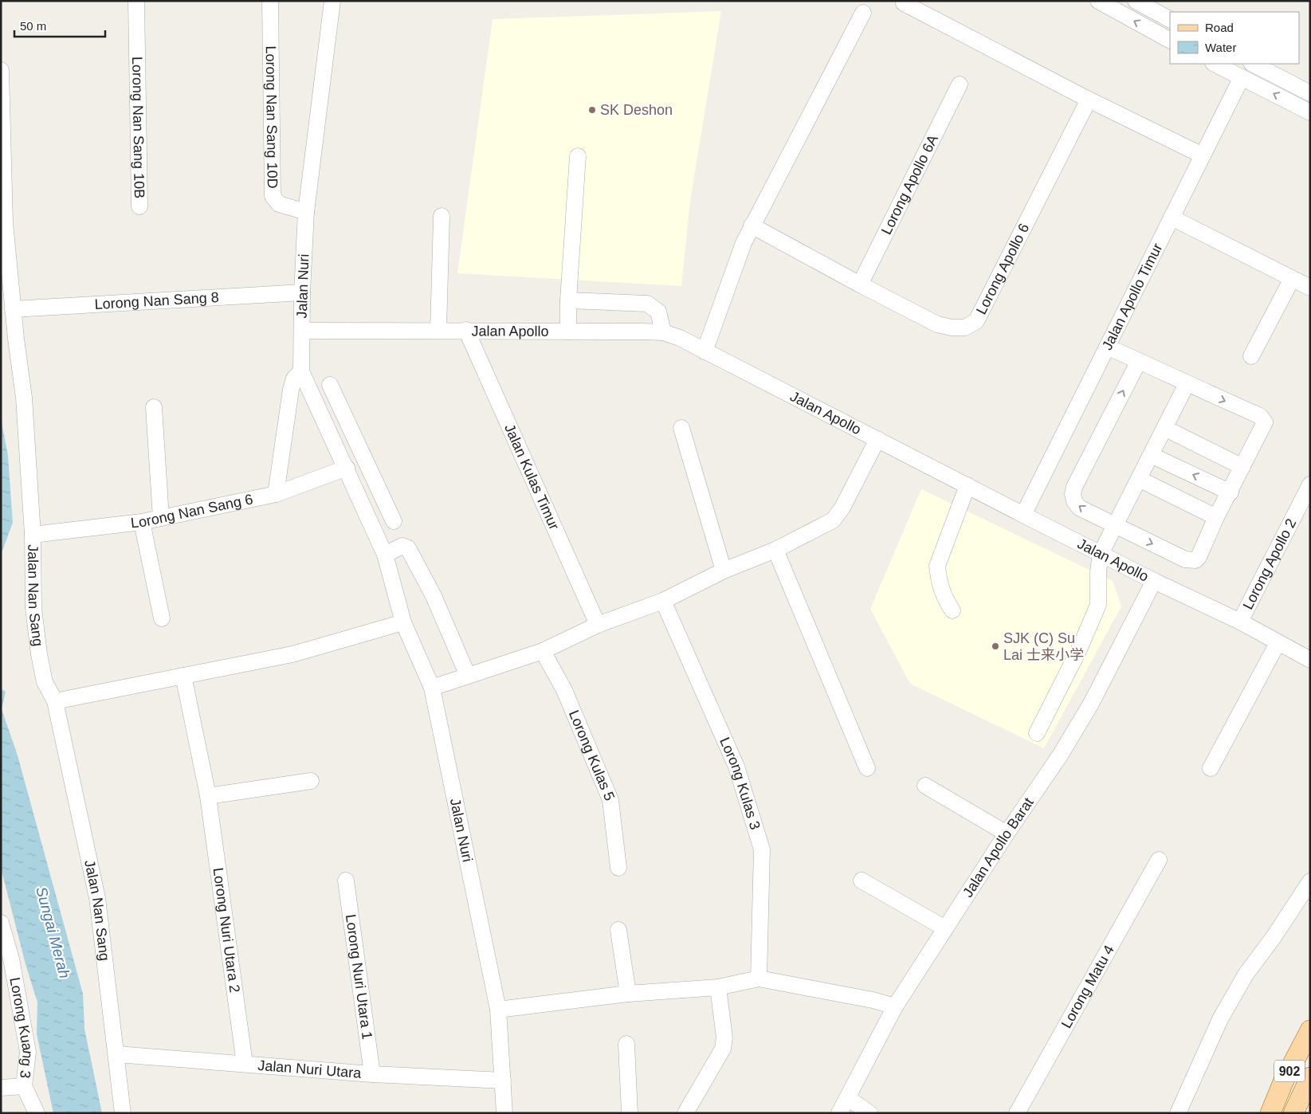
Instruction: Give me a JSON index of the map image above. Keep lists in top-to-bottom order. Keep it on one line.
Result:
{"streets":{"main road":["902"],"street":["Lorong Nan Sang 10D","Lorong Nan Sang 10B","Lorong Apollo 6A","Lorong Apollo 6","Jalan Nuri","Jalan Apollo Timur","Lorong Nan Sang 8","Jalan Apollo","Jalan Kulas Timur","Lorong Nan Sang 6","Lorong Apollo 2","Jalan Nan Sang","Lorong Kulas 5","Lorong Kulas 3","Jalan Apollo Barat","Lorong Nuri Utara 2","Lorong Nuri Utara 1","Lorong Matu 4","Lorong Kuang 3","Jalan Nuri Utara"]},"crossings":[["Lorong Nan Sang 10D","Jalan Nuri"],["Lorong Apollo 6A","Lorong Apollo 6"],["Jalan Nuri","Lorong Nan Sang 8"],["Jalan Nuri","Jalan Apollo"],["Jalan Nuri","Lorong Nan Sang 6"],["Jalan Nuri","Jalan Nuri Utara"],["Jalan Apollo Timur","Jalan Apollo"],["Lorong Nan Sang 8","Jalan Nan Sang"],["Jalan Apollo","Jalan Kulas Timur"],["Jalan Apollo","Lorong Apollo 2"],["Jalan Apollo","Jalan Apollo Barat"],["Lorong Nan Sang 6","Jalan Nan Sang"],["Jalan Nan Sang","Jalan Nuri Utara"],["Lorong Nuri Utara 2","Jalan Nuri Utara"],["Lorong Nuri Utara 1","Jalan Nuri Utara"]],"water":["Sungai Merah"],"places":["SK Deshon","SJK (C) Su Lai 士来小学"],"legend":["Road","Water"],"scale_bar":"50 m"}
